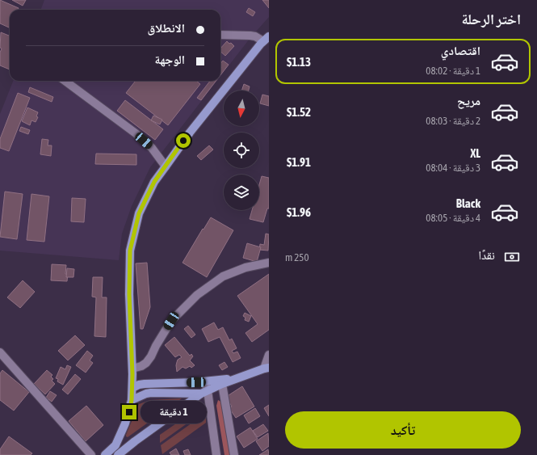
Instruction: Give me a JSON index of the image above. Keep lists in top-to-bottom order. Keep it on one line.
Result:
{"north":"bottom","page":{"heading":"اختر الرحلة","banner":["الانطلاق","الوجهة"],"list":[{"name":"اقتصادي","note":"1 دقيقة · 08:02","value":"$1.13"},{"name":"مريح","note":"2 دقيقة · 08:03","value":"$1.52"},{"name":"XL","note":"3 دقيقة · 08:04","value":"$1.91"},{"name":"Black","note":"4 دقيقة · 08:05","value":"$1.96"}],"pay":["نقدًا","250 m"],"bubble":"1 دقيقة","buttons":"تأكيد"}}
